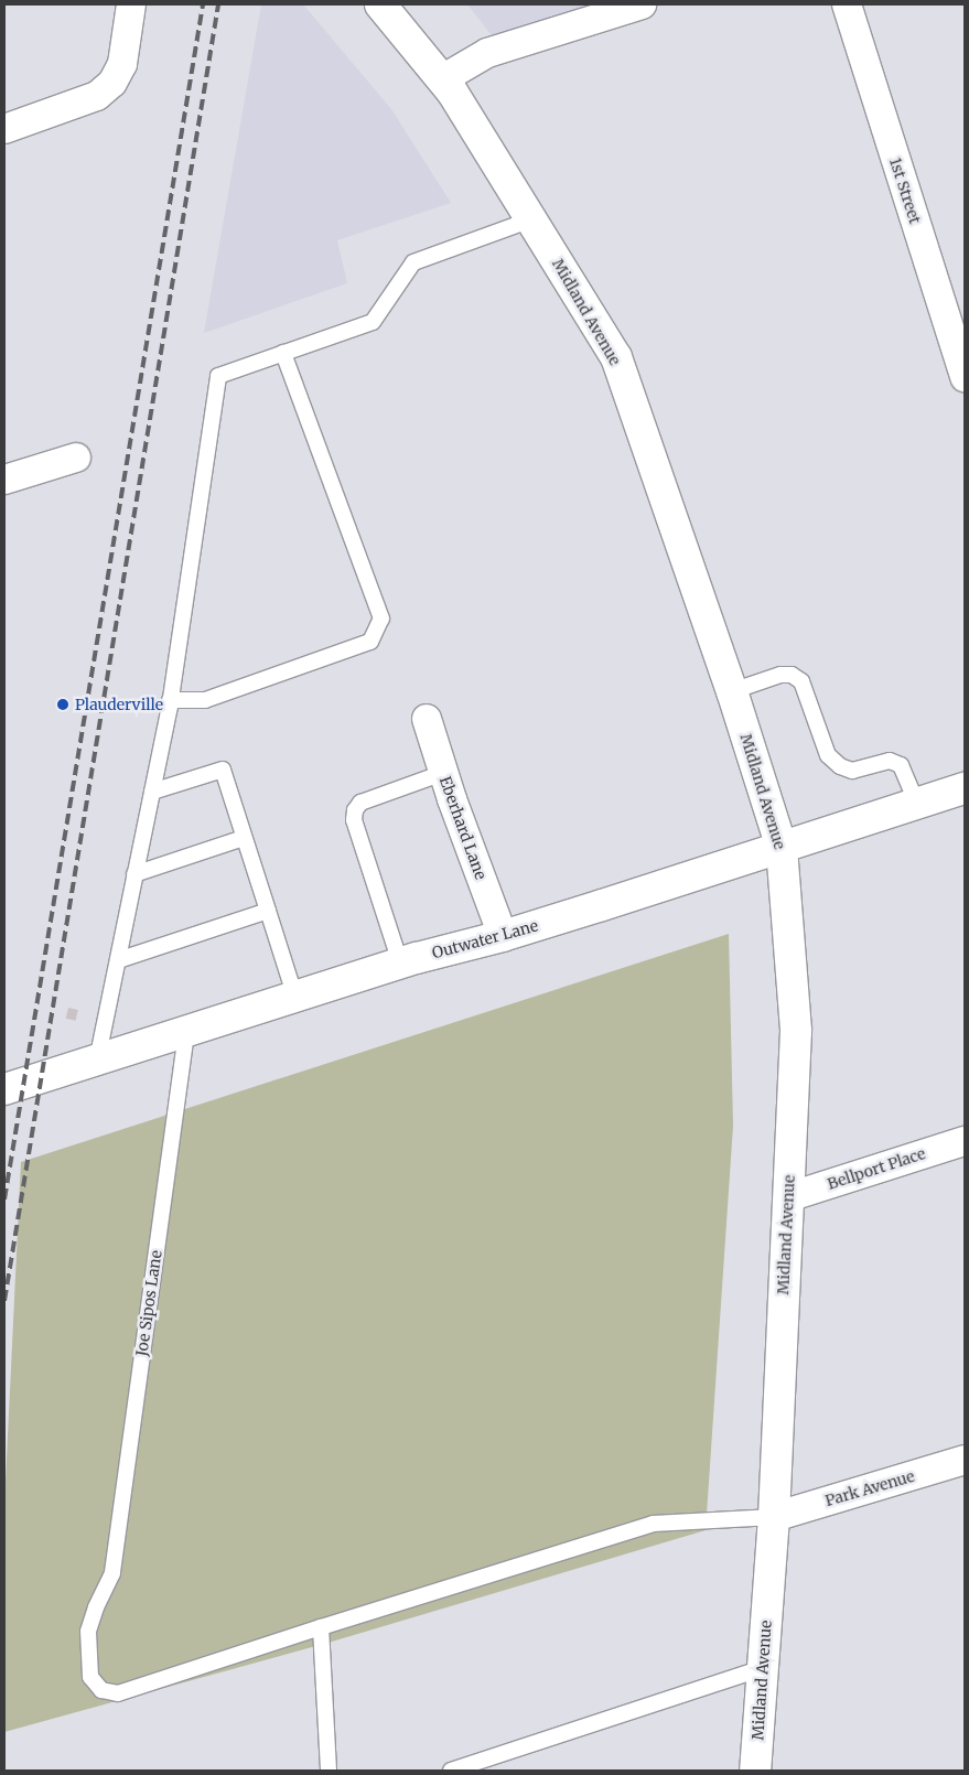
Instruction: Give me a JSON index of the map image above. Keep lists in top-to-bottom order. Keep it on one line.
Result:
{"streets":{"street":["1st Street","Midland Avenue","Eberhard Lane","Outwater Lane","Bellport Place","Park Avenue"],"lane":["Joe Sipos Lane"]},"crossings":[["Midland Avenue","Outwater Lane"],["Midland Avenue","Bellport Place"],["Midland Avenue","Joe Sipos Lane"],["Midland Avenue","Park Avenue"],["Eberhard Lane","Outwater Lane"],["Outwater Lane","Joe Sipos Lane"],["Joe Sipos Lane","Park Avenue"]],"places":["Plauderville"]}
